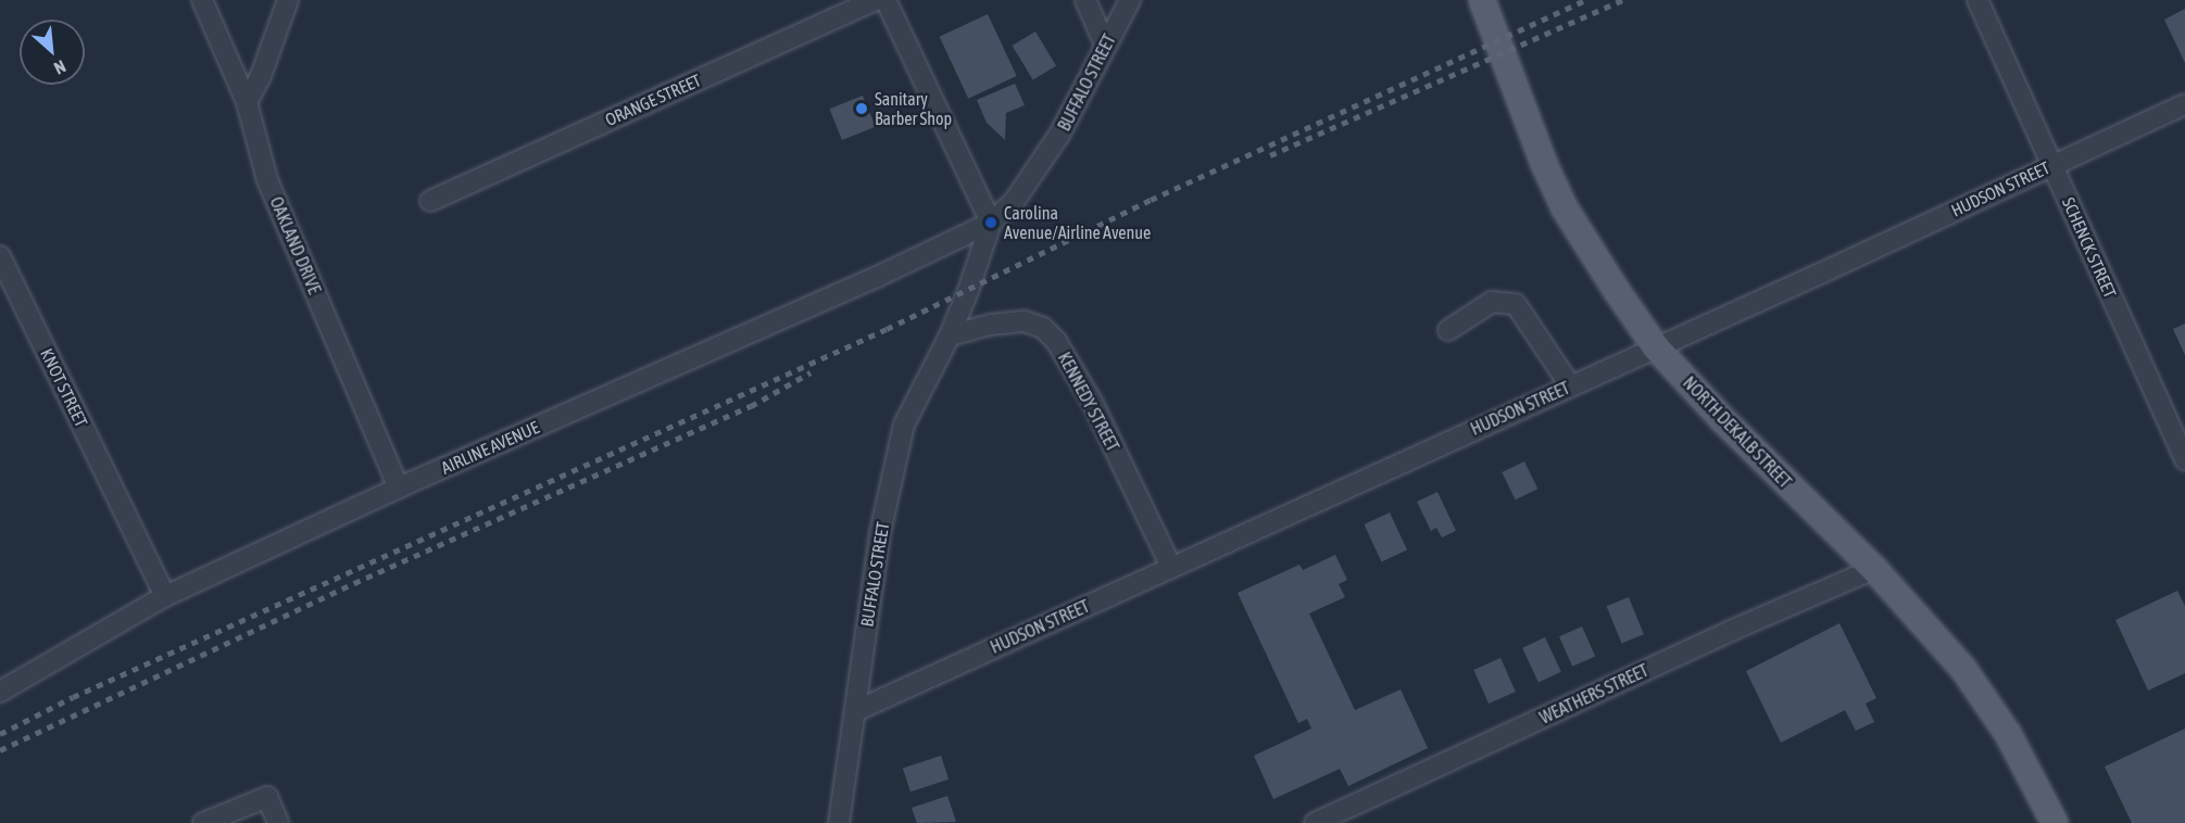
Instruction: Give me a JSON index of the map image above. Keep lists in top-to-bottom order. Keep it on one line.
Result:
{"streets":{"main road":["NORTH DEKALB STREET"],"street":["BUFFALO STREET","ORANGE STREET","HUDSON STREET","OAKLAND DRIVE","SCHENCK STREET","KNOT STREET","KENNEDY STREET","AIRLINE AVENUE","WEATHERS STREET"]},"crossings":[["BUFFALO STREET","HUDSON STREET"],["BUFFALO STREET","KENNEDY STREET"],["BUFFALO STREET","AIRLINE AVENUE"],["HUDSON STREET","SCHENCK STREET"],["HUDSON STREET","KENNEDY STREET"],["HUDSON STREET","NORTH DEKALB STREET"],["OAKLAND DRIVE","AIRLINE AVENUE"],["KNOT STREET","AIRLINE AVENUE"],["NORTH DEKALB STREET","WEATHERS STREET"]],"places":["Sanitary Barber Shop","Carolina Avenue/Airline Avenue"],"north":"bottom right"}
